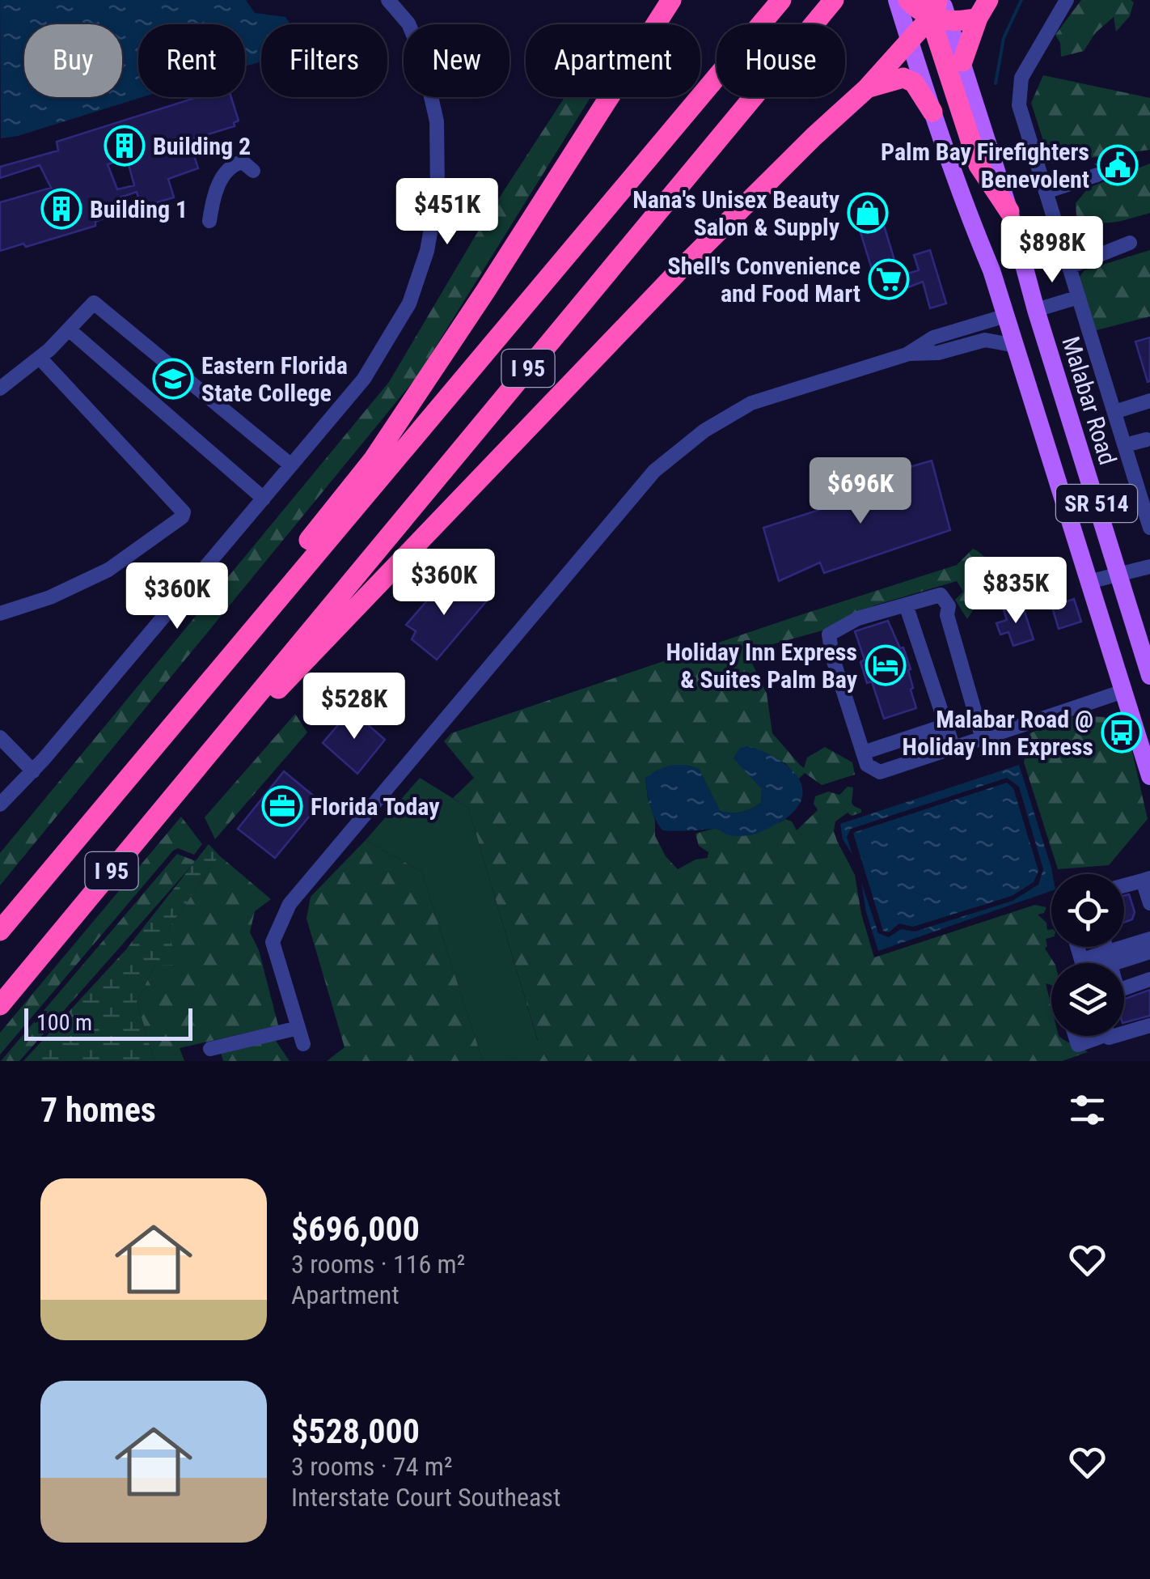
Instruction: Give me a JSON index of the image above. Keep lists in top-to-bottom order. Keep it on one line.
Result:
{"streets":{"highway":["I 95"],"main road":["Malabar Road","SR 514"]},"places":{"building":["Building 2","Building 1"],"public building":["Palm Bay Firefighters Benevolent"],"shop":["Nana's Unisex Beauty Salon & Supply"],"supermarket":["Shell's Convenience and Food Mart"],"school or university":["Eastern Florida State College"],"hotel":["Holiday Inn Express & Suites Palm Bay"],"bus stop":["Malabar Road @ Holiday Inn Express"],"office":["Florida Today"]},"scale_bar":"100 m","page":{"chip":["Buy","Rent","Filters","New","Apartment","House"],"price":["$451K","$898K","$696K","$360K","$835K","$360K","$528K"],"scale":"100 m","heading":"7 homes","list":[{"name":"$696,000","note":"3 rooms · 116 m² · Apartment"},{"name":"$528,000","note":"3 rooms · 74 m² · Interstate Court Southeast"}]}}
